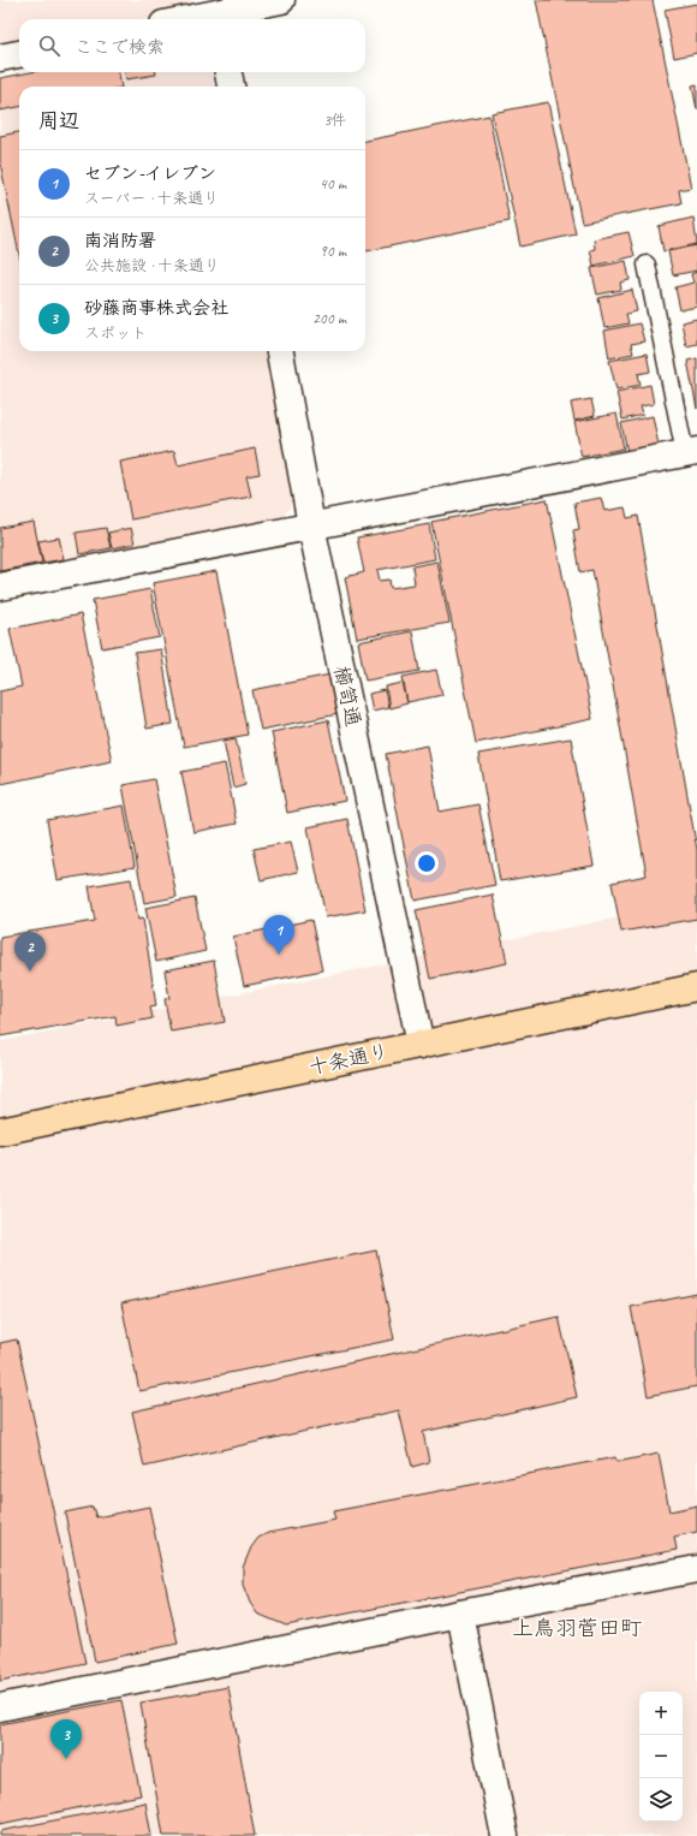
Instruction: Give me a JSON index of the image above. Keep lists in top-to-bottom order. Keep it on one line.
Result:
{"streets":{"main road":["十条通り"],"street":["櫛笥通"]},"crossings":[["櫛笥通","十条通り"]],"districts":["上鳥羽菅田町"],"page":{"search":"ここで検索","heading":["周辺","3件"],"list":[{"mark":"1","name":"セブン-イレブン","note":"スーパー · 十条通り","value":"40 m"},{"mark":"2","name":"南消防署","note":"公共施設 · 十条通り","value":"90 m"},{"mark":"3","name":"砂藤商事株式会社","note":"スポット","value":"200 m"}],"pins":["1","2","3"],"map_buttons":["+","−"]}}
